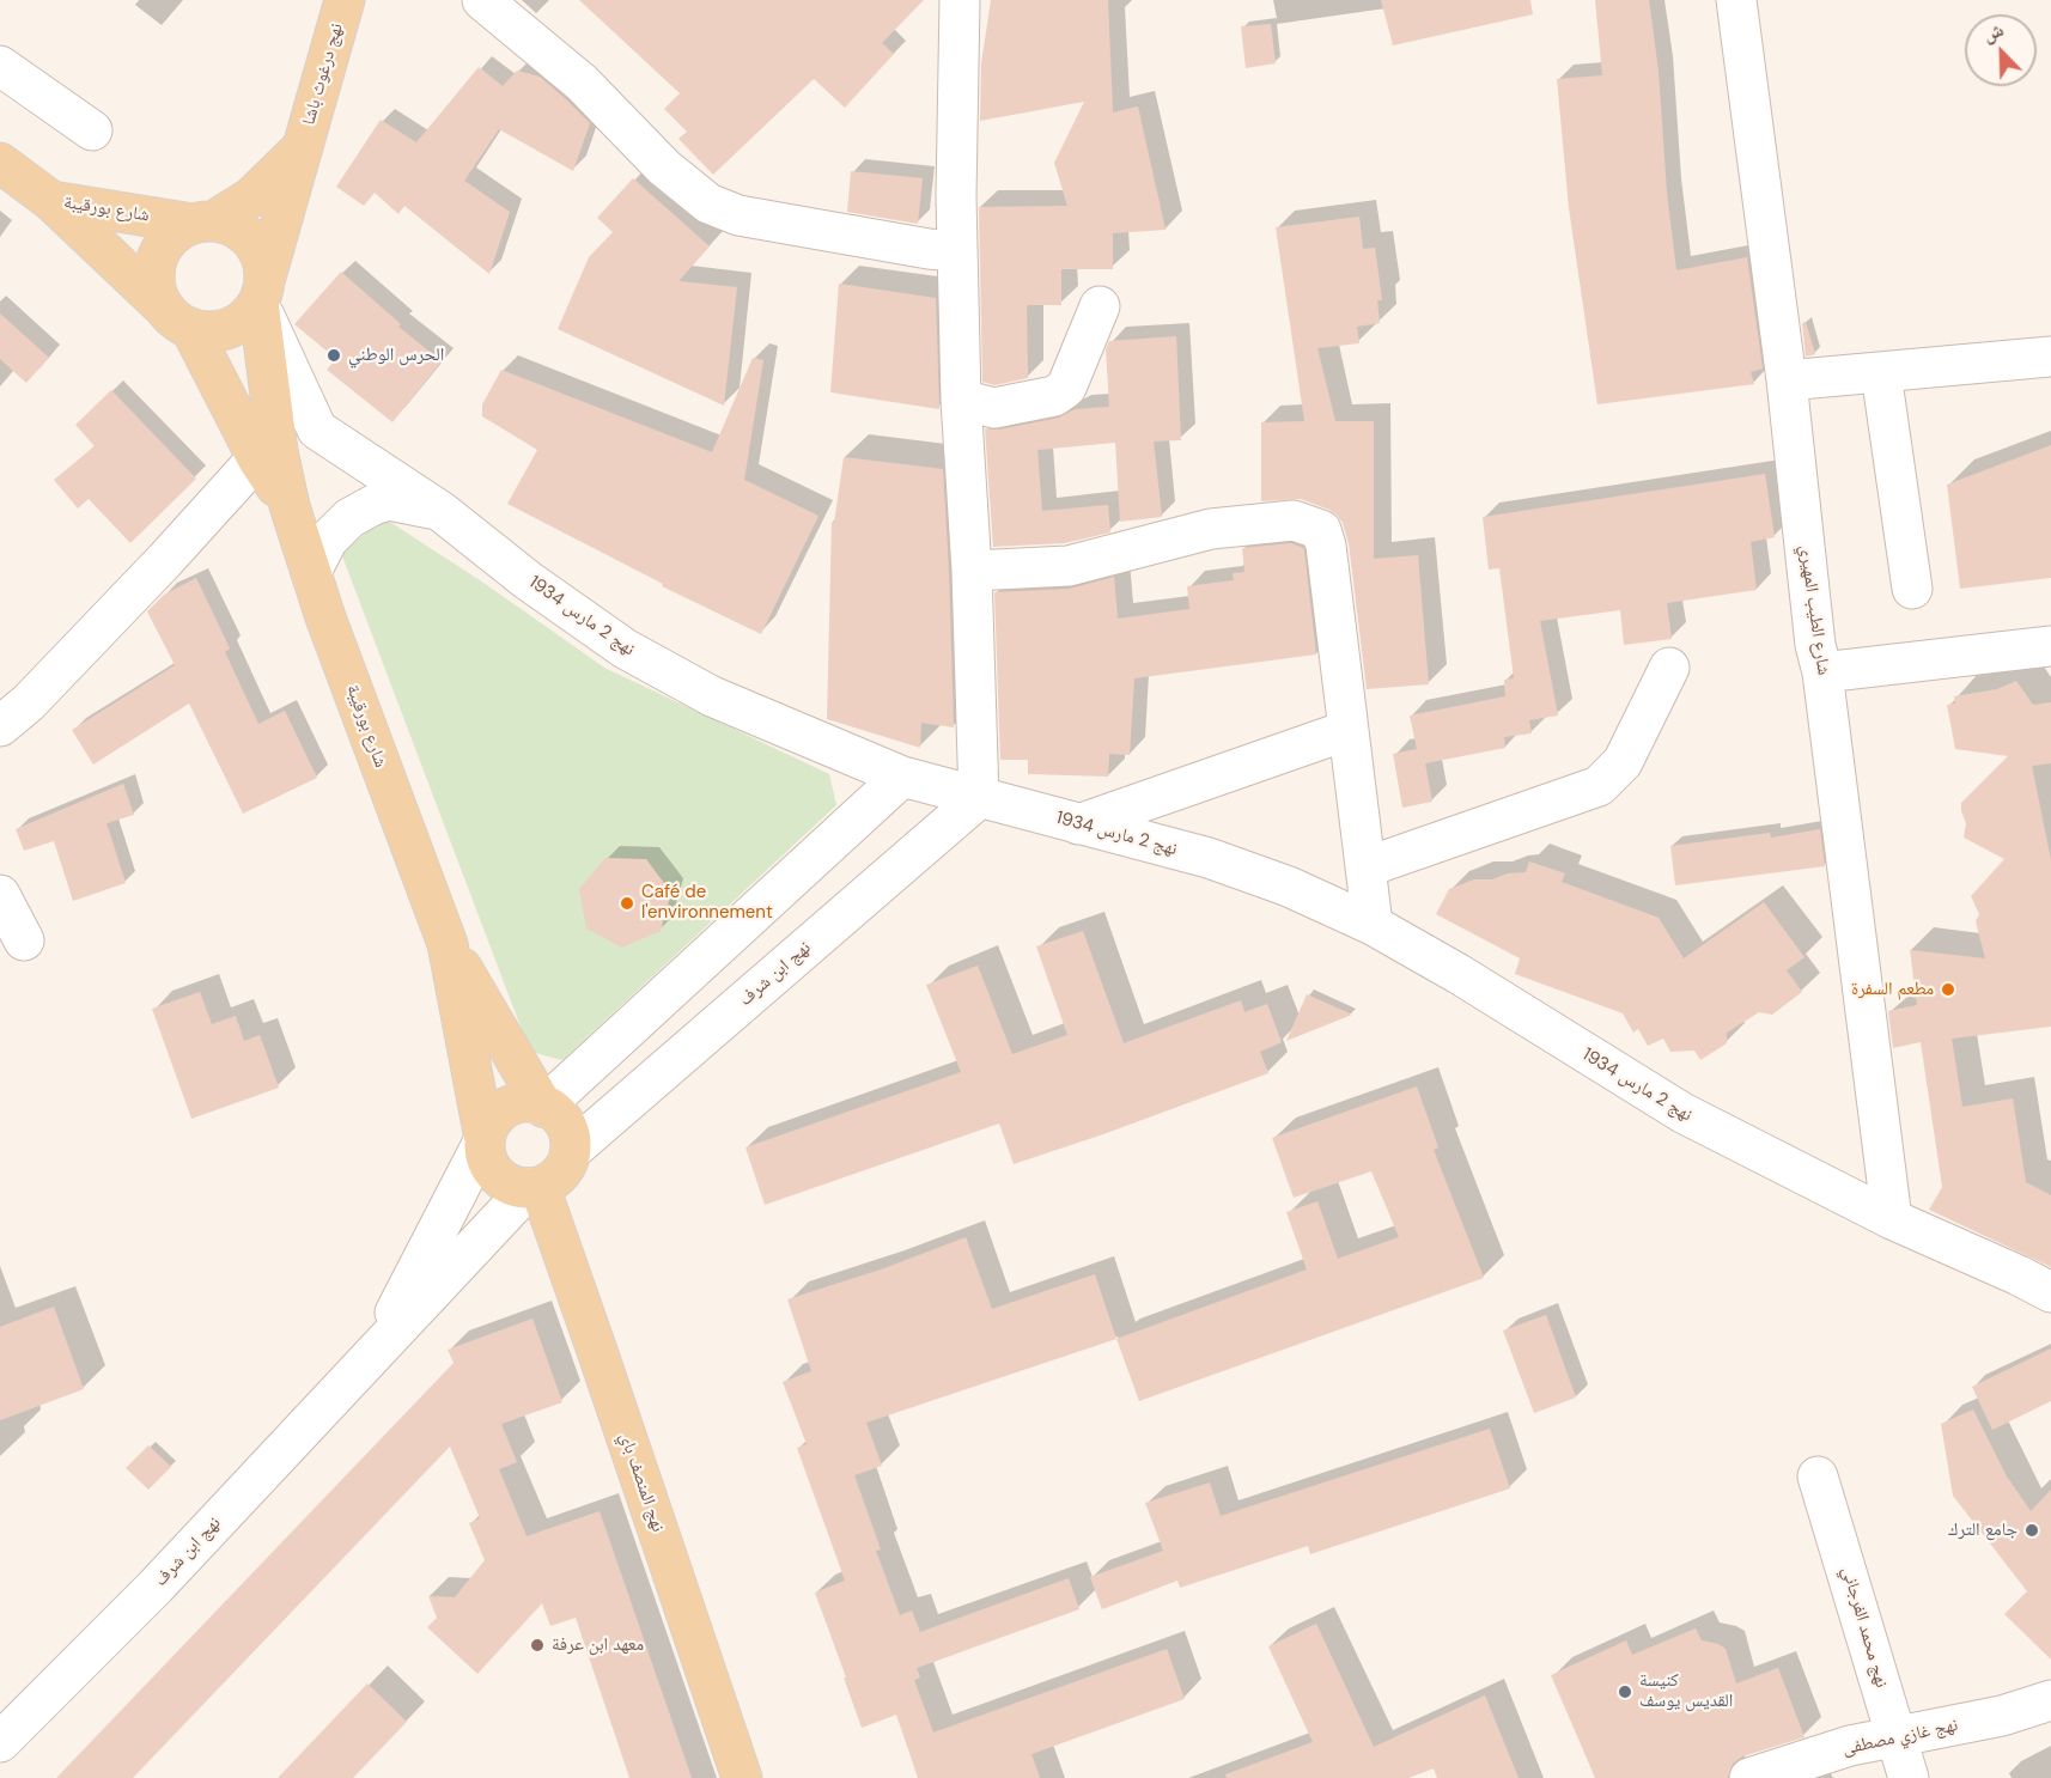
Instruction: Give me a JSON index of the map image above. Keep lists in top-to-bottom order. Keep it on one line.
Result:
{"streets":{"main road":["نهج درغوث باشا","شارع بورقيبة","نهج المنصف باي"],"street":["شارع الطيب المهيري","نهج 2 مارس 1934","نهج ابن شرف","نهج محمد الفرجاني","نهج غازي مصطفى"]},"crossings":[["نهج درغوث باشا","شارع بورقيبة"],["نهج درغوث باشا","نهج 2 مارس 1934"],["شارع بورقيبة","نهج 2 مارس 1934"],["شارع بورقيبة","نهج ابن شرف"],["شارع بورقيبة","نهج المنصف باي"],["شارع الطيب المهيري","نهج 2 مارس 1934"],["نهج 2 مارس 1934","نهج ابن شرف"],["نهج ابن شرف","نهج المنصف باي"],["نهج محمد الفرجاني","نهج غازي مصطفى"]],"places":["الحرس الوطني","Café de l'environnement","مطعم السفرة","جامع الترك","معهد ابن عرفة","كنيسة القديس يوسف"],"north":"top left"}
